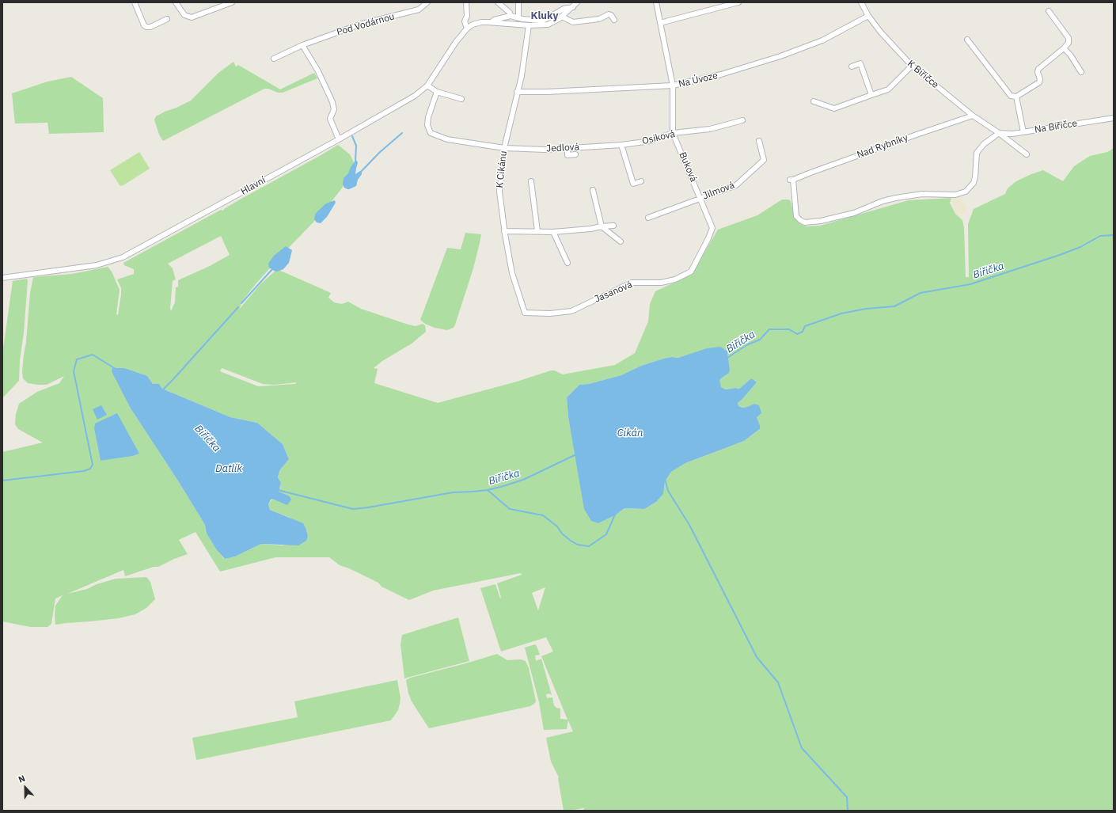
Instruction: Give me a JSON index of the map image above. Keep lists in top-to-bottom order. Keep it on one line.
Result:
{"streets":{"street":["Pod Vodárnou","K Biřičce","Na Úvoze","Na Biřičce","Osiková","Nad Rybníky","Jedlová","Buková","K Cikánu","Hlavní","Jilmová","Jasanová"]},"crossings":[["K Biřičce","Na Úvoze"],["K Biřičce","Na Biřičce"],["K Biřičce","Nad Rybníky"],["Na Úvoze","Buková"],["Na Úvoze","K Cikánu"],["Na Biřičce","Nad Rybníky"],["Osiková","Jedlová"],["Osiková","Buková"],["Jedlová","K Cikánu"],["Buková","Jilmová"],["Buková","Jasanová"],["K Cikánu","Hlavní"],["K Cikánu","Jasanová"]],"districts":["Kluky"],"water":["Biřička","Cikán","Datlík"],"north":"top"}
